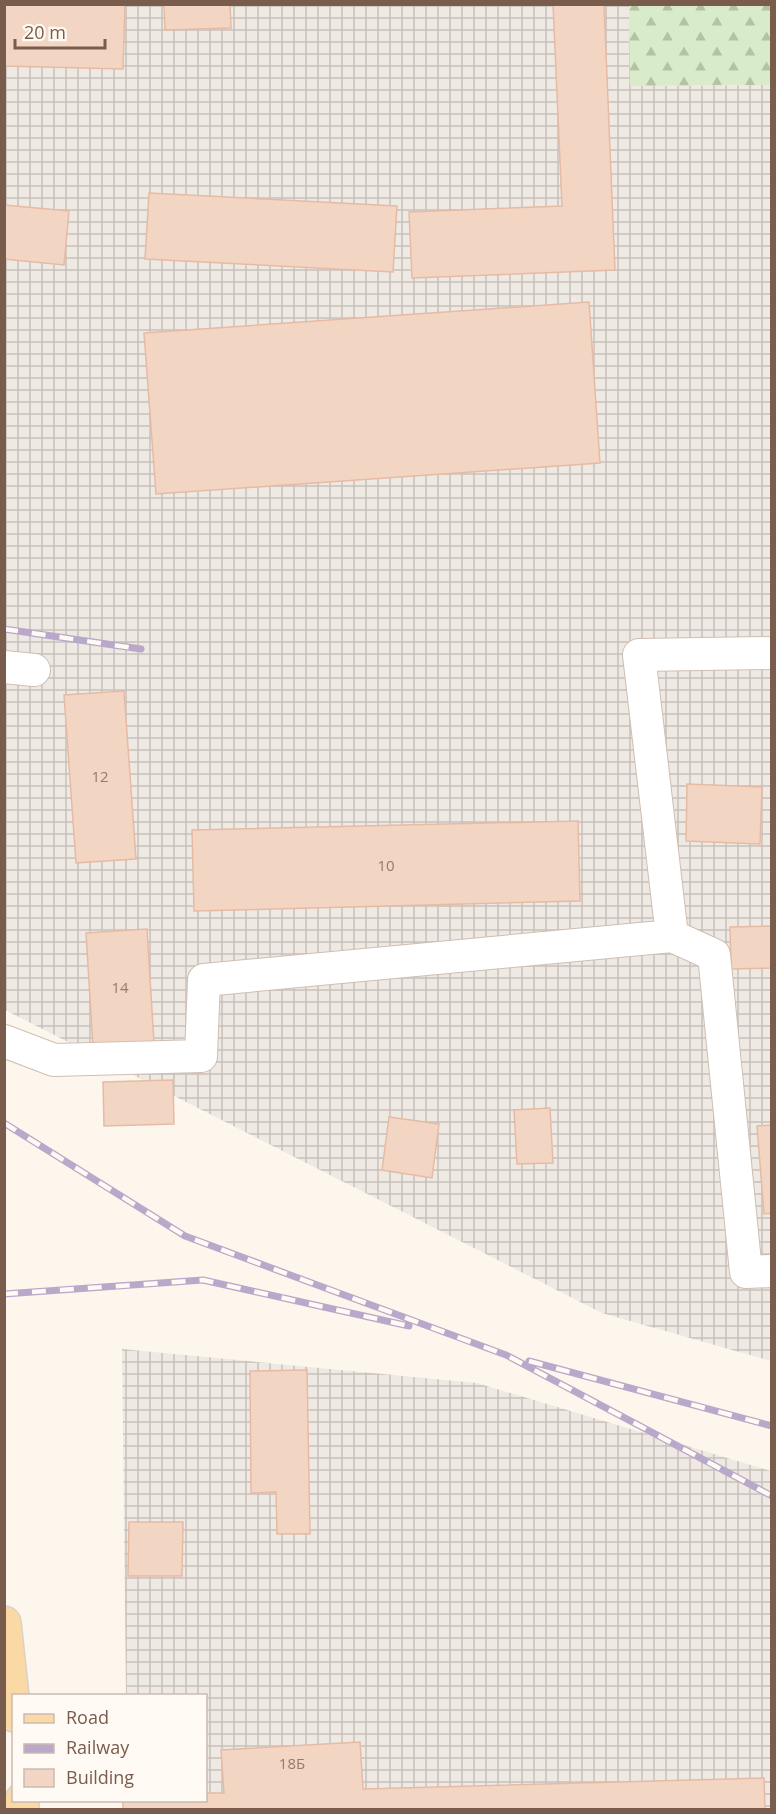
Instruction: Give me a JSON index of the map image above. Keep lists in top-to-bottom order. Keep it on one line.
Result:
{"house_numbers":["12","10","14","18Б"],"legend":["Road","Railway","Building"],"scale_bar":"20 m"}
